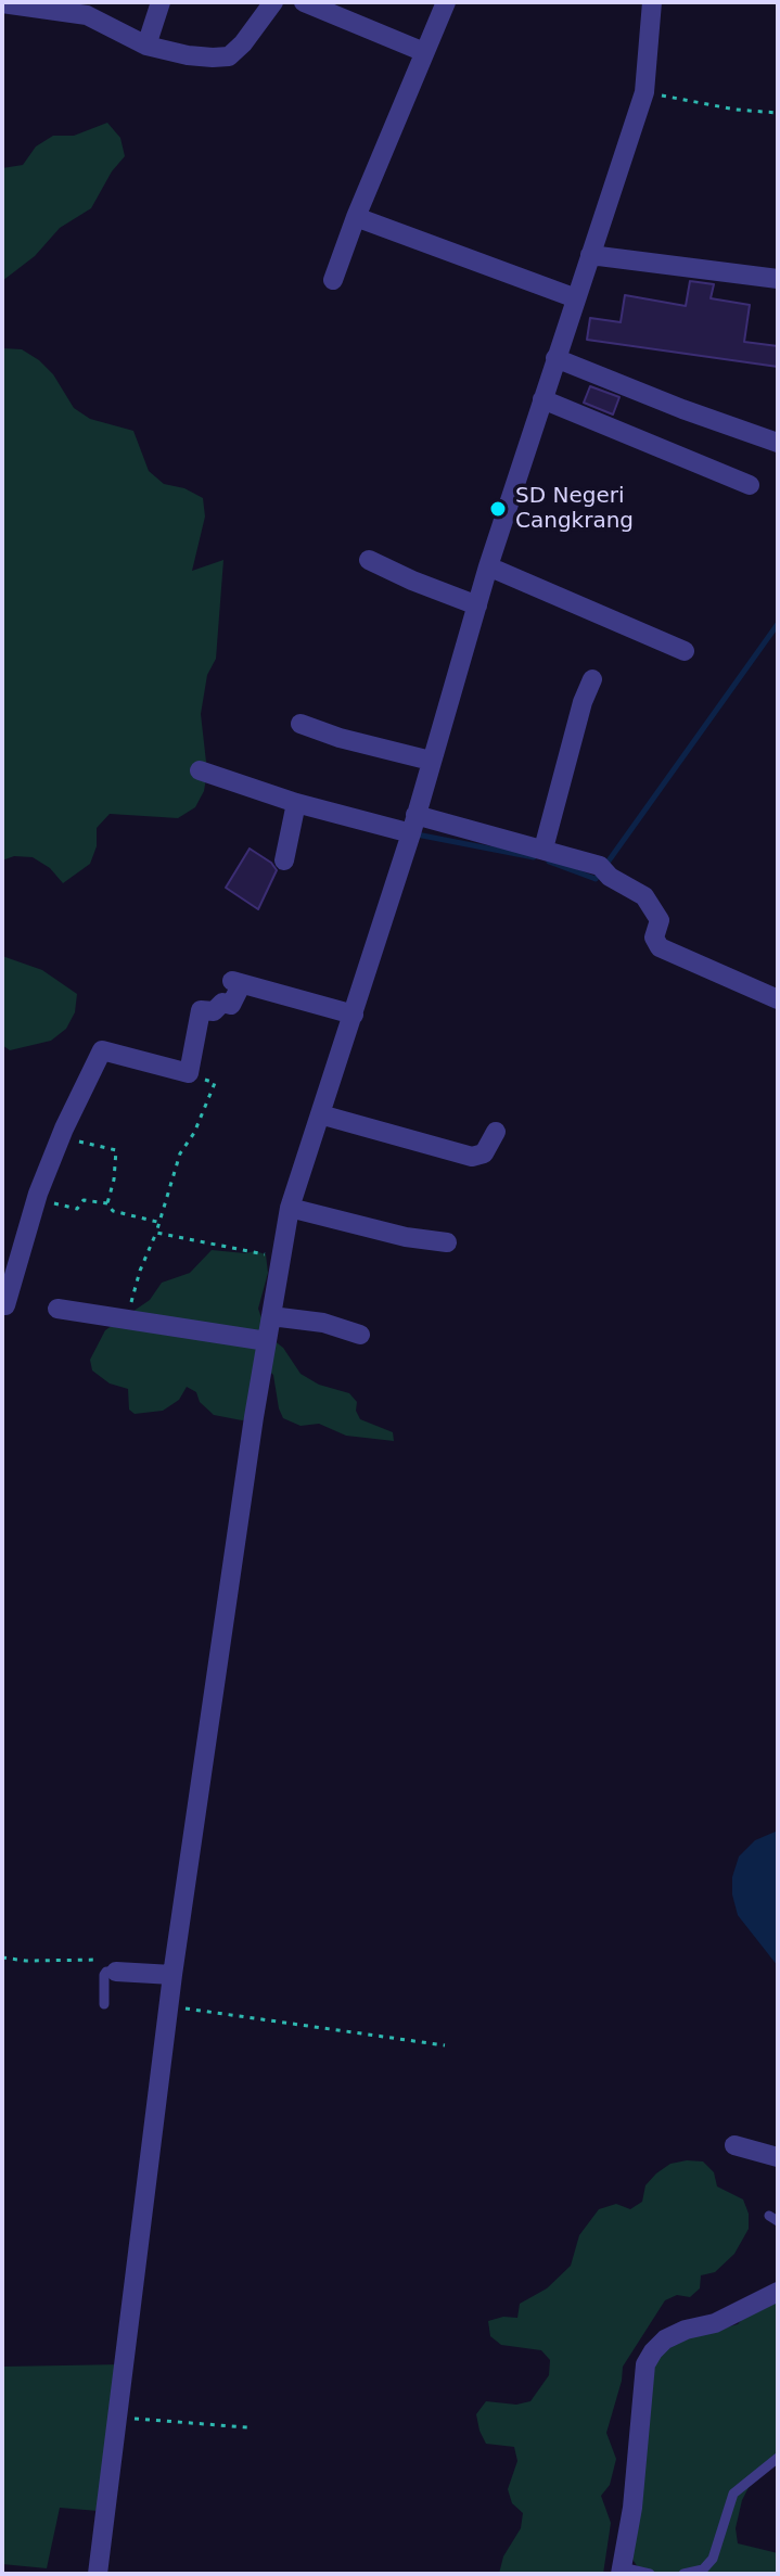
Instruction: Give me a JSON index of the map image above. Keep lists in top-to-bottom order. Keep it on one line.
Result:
{"places":["SD Negeri Cangkrang"]}
